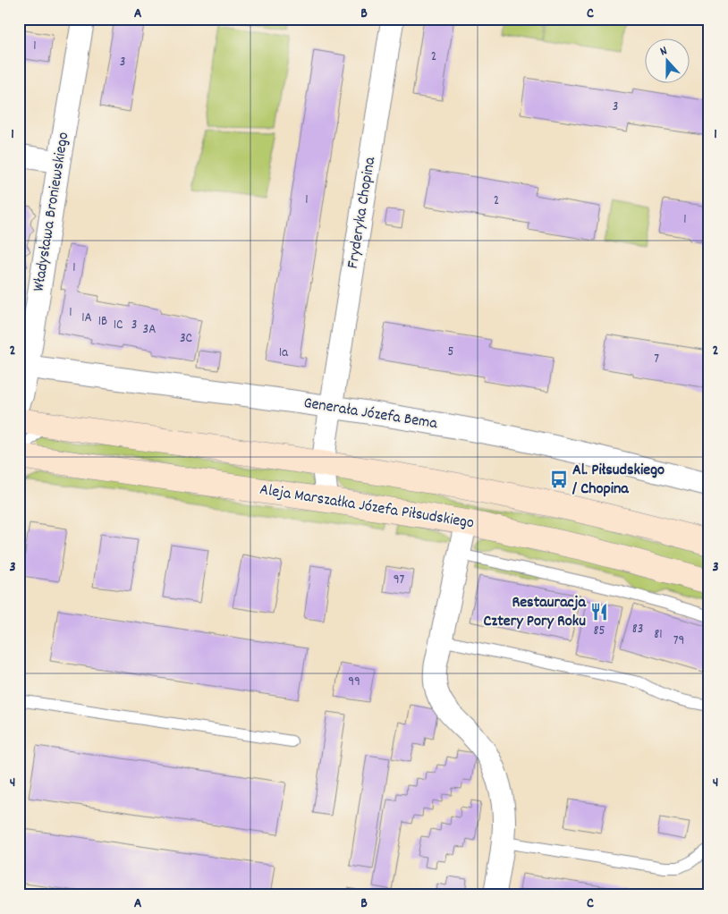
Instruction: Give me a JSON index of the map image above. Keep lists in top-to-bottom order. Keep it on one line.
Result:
{"streets":{"street":["Władysława Broniewskiego","Fryderyka Chopina","Generała Józefa Bema","Aleja Marszałka Józefa Piłsudskiego"]},"crossings":[["Władysława Broniewskiego","Generała Józefa Bema"],["Fryderyka Chopina","Generała Józefa Bema"],["Fryderyka Chopina","Aleja Marszałka Józefa Piłsudskiego"]],"places":{"bus stop":["Al. Piłsudskiego / Chopina"],"restaurant":["Restauracja Cztery Pory Roku"]},"house_numbers":["1","2","3","3","1","2","1","1","1","1A","1B","1C","3","3A","3C","5","1a","7","97","83","85","81","79","99"],"north":"top","grid":{"columns":["A","B","C"],"rows":["1","2","3","4"]}}
